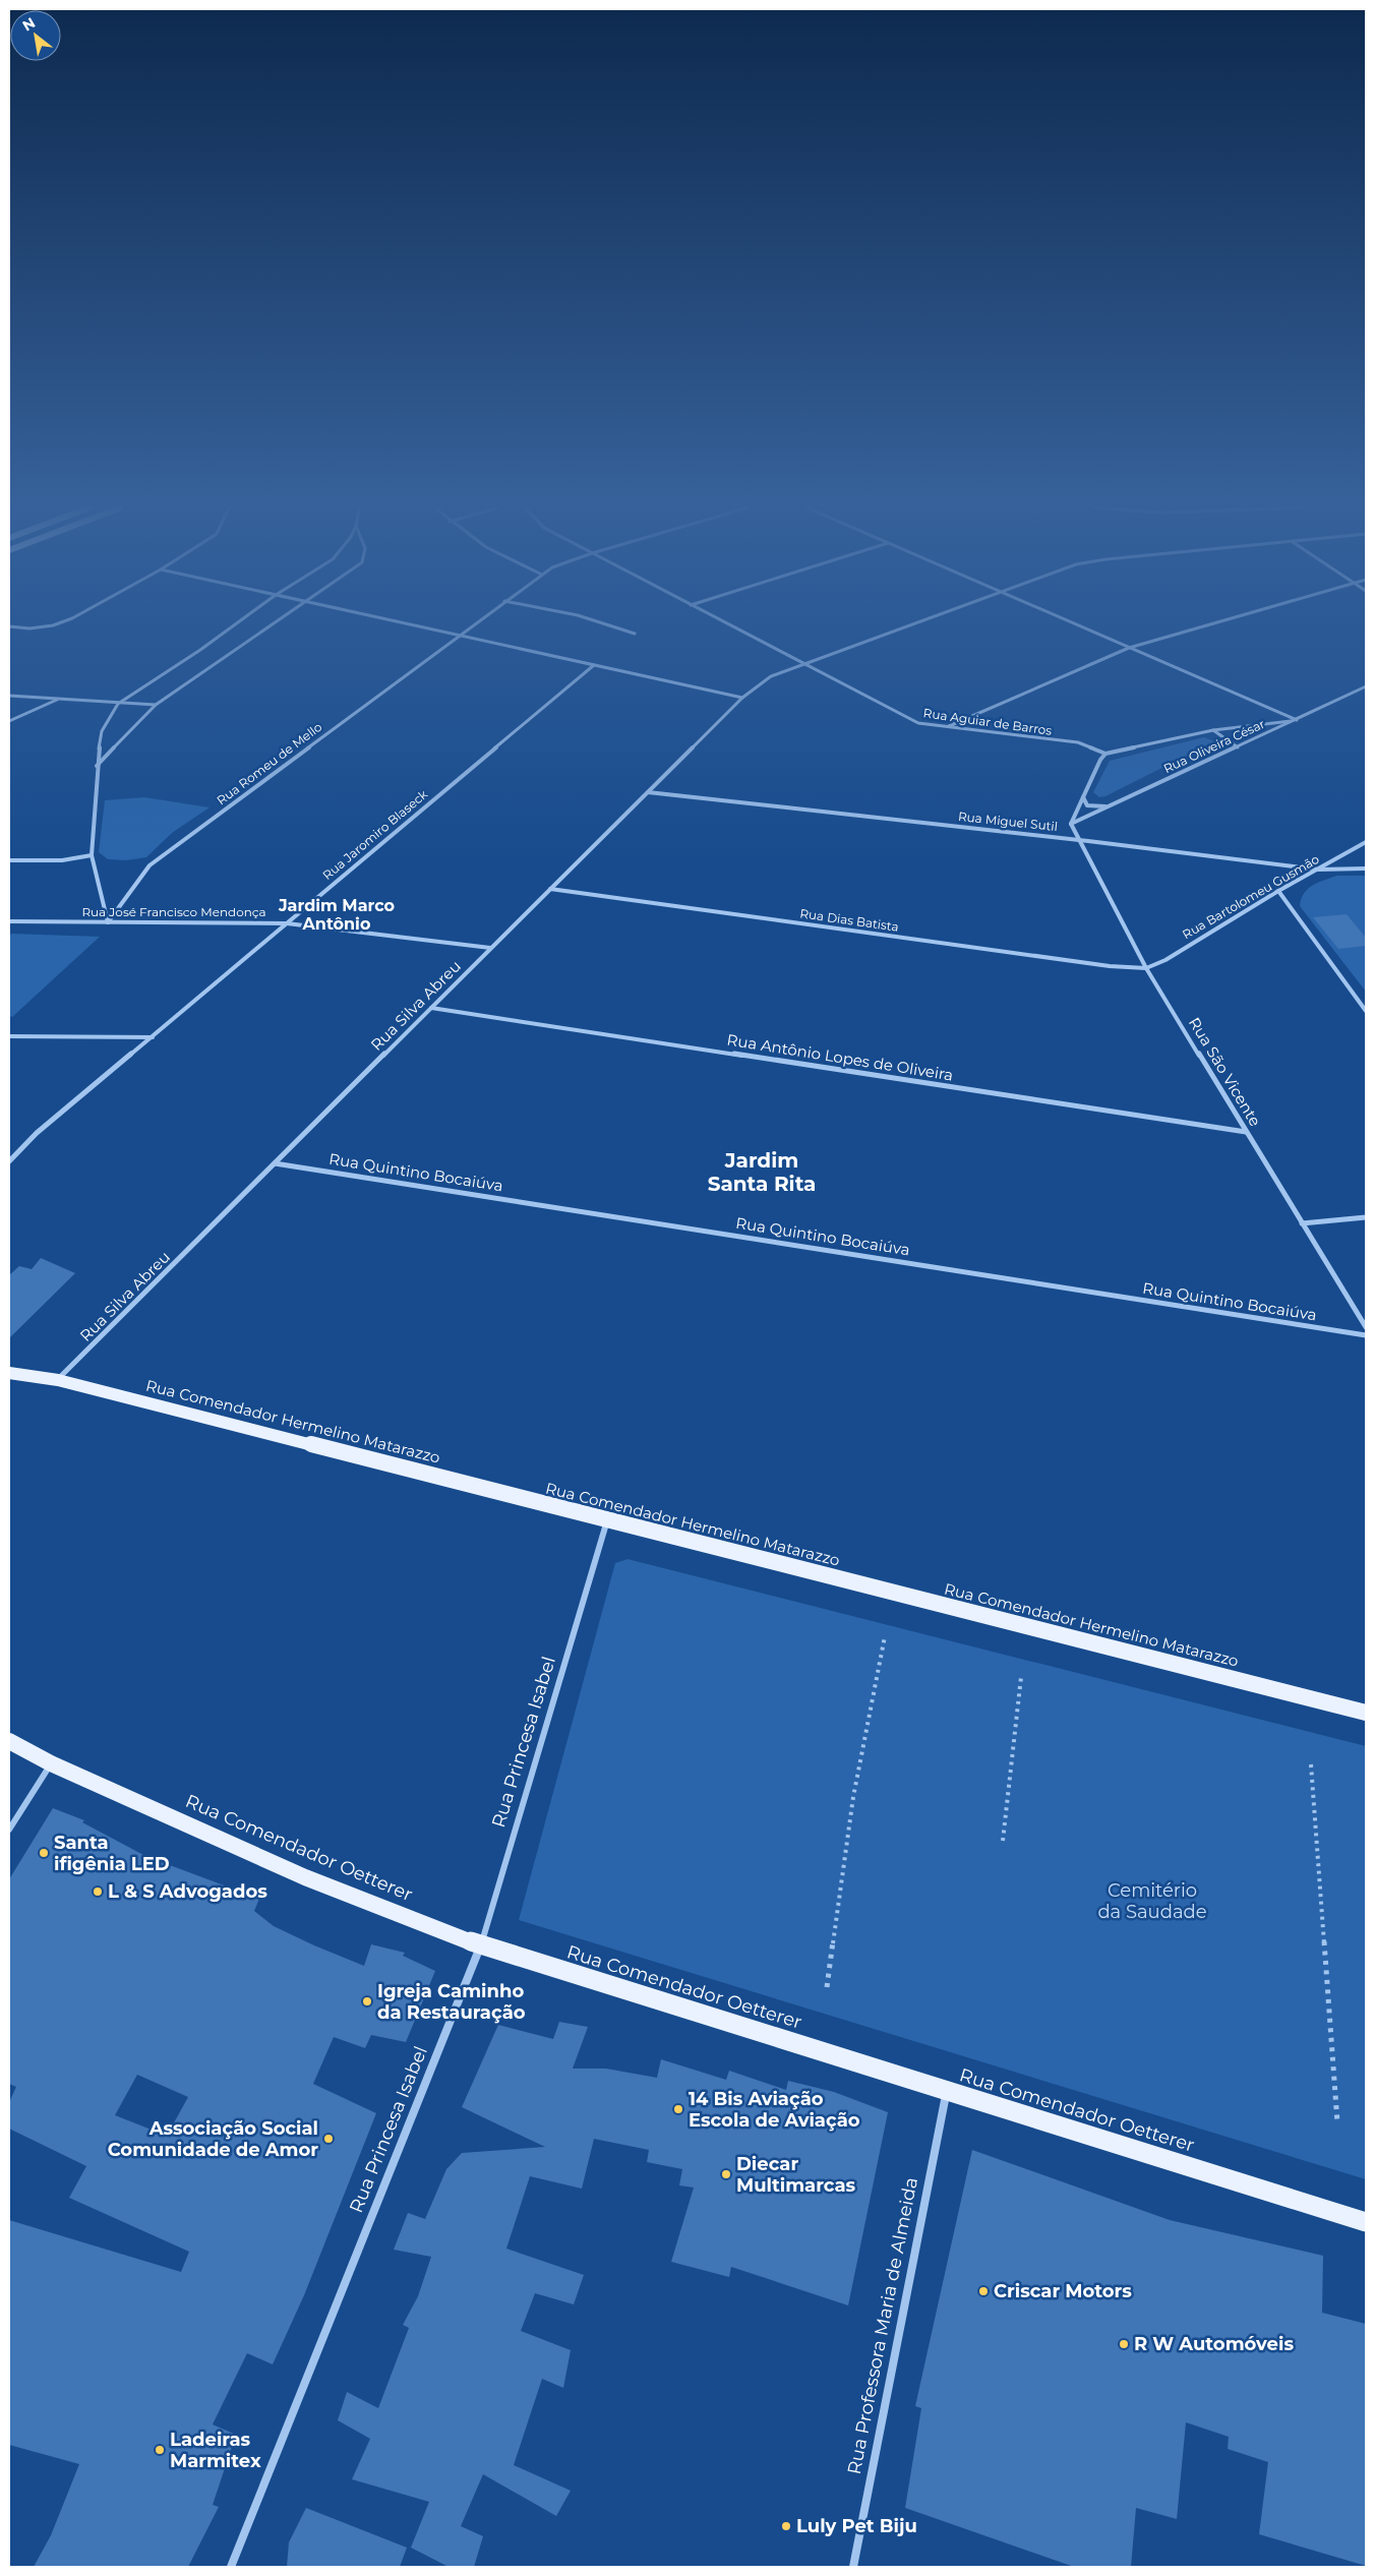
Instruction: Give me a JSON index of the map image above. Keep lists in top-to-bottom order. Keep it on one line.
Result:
{"streets":{"main road":["Rua Comendador Hermelino Matarazzo","Rua Comendador Oetterer"],"street":["Rua Aguiar de Barros","Rua Oliveira César","Rua Romeu de Mello","Rua Miguel Sutil","Rua Jaromiro Blaseck","Rua Bartolomeu Gusmão","Rua José Francisco Mendonça","Rua Dias Batista","Rua Silva Abreu","Rua Antônio Lopes de Oliveira","Rua São Vicente","Rua Quintino Bocaiúva","Rua Princesa Isabel","Rua Professora Maria de Almeida"]},"crossings":[["Rua Aguiar de Barros","Rua Silva Abreu"],["Rua Oliveira César","Rua São Vicente"],["Rua Romeu de Mello","Rua José Francisco Mendonça"],["Rua Miguel Sutil","Rua Bartolomeu Gusmão"],["Rua Miguel Sutil","Rua Silva Abreu"],["Rua Miguel Sutil","Rua São Vicente"],["Rua Jaromiro Blaseck","Rua José Francisco Mendonça"],["Rua Bartolomeu Gusmão","Rua Dias Batista"],["Rua Bartolomeu Gusmão","Rua São Vicente"],["Rua José Francisco Mendonça","Rua Silva Abreu"],["Rua Dias Batista","Rua Silva Abreu"],["Rua Dias Batista","Rua São Vicente"],["Rua Silva Abreu","Rua Antônio Lopes de Oliveira"],["Rua Silva Abreu","Rua Quintino Bocaiúva"],["Rua Silva Abreu","Rua Comendador Hermelino Matarazzo"],["Rua Antônio Lopes de Oliveira","Rua São Vicente"],["Rua Comendador Hermelino Matarazzo","Rua Princesa Isabel"],["Rua Princesa Isabel","Rua Comendador Oetterer"],["Rua Comendador Oetterer","Rua Professora Maria de Almeida"]],"districts":["Jardim Marco Antônio","Jardim Santa Rita"],"parks":["Cemitério da Saudade"],"places":["Santa ifigênia LED","L & S Advogados","Igreja Caminho da Restauração","14 Bis Aviação Escola de Aviação","Associação Social Comunidade de Amor","Diecar Multimarcas","Criscar Motors","R W Automóveis","Ladeiras Marmitex","Luly Pet Biju"],"north":"top left"}
